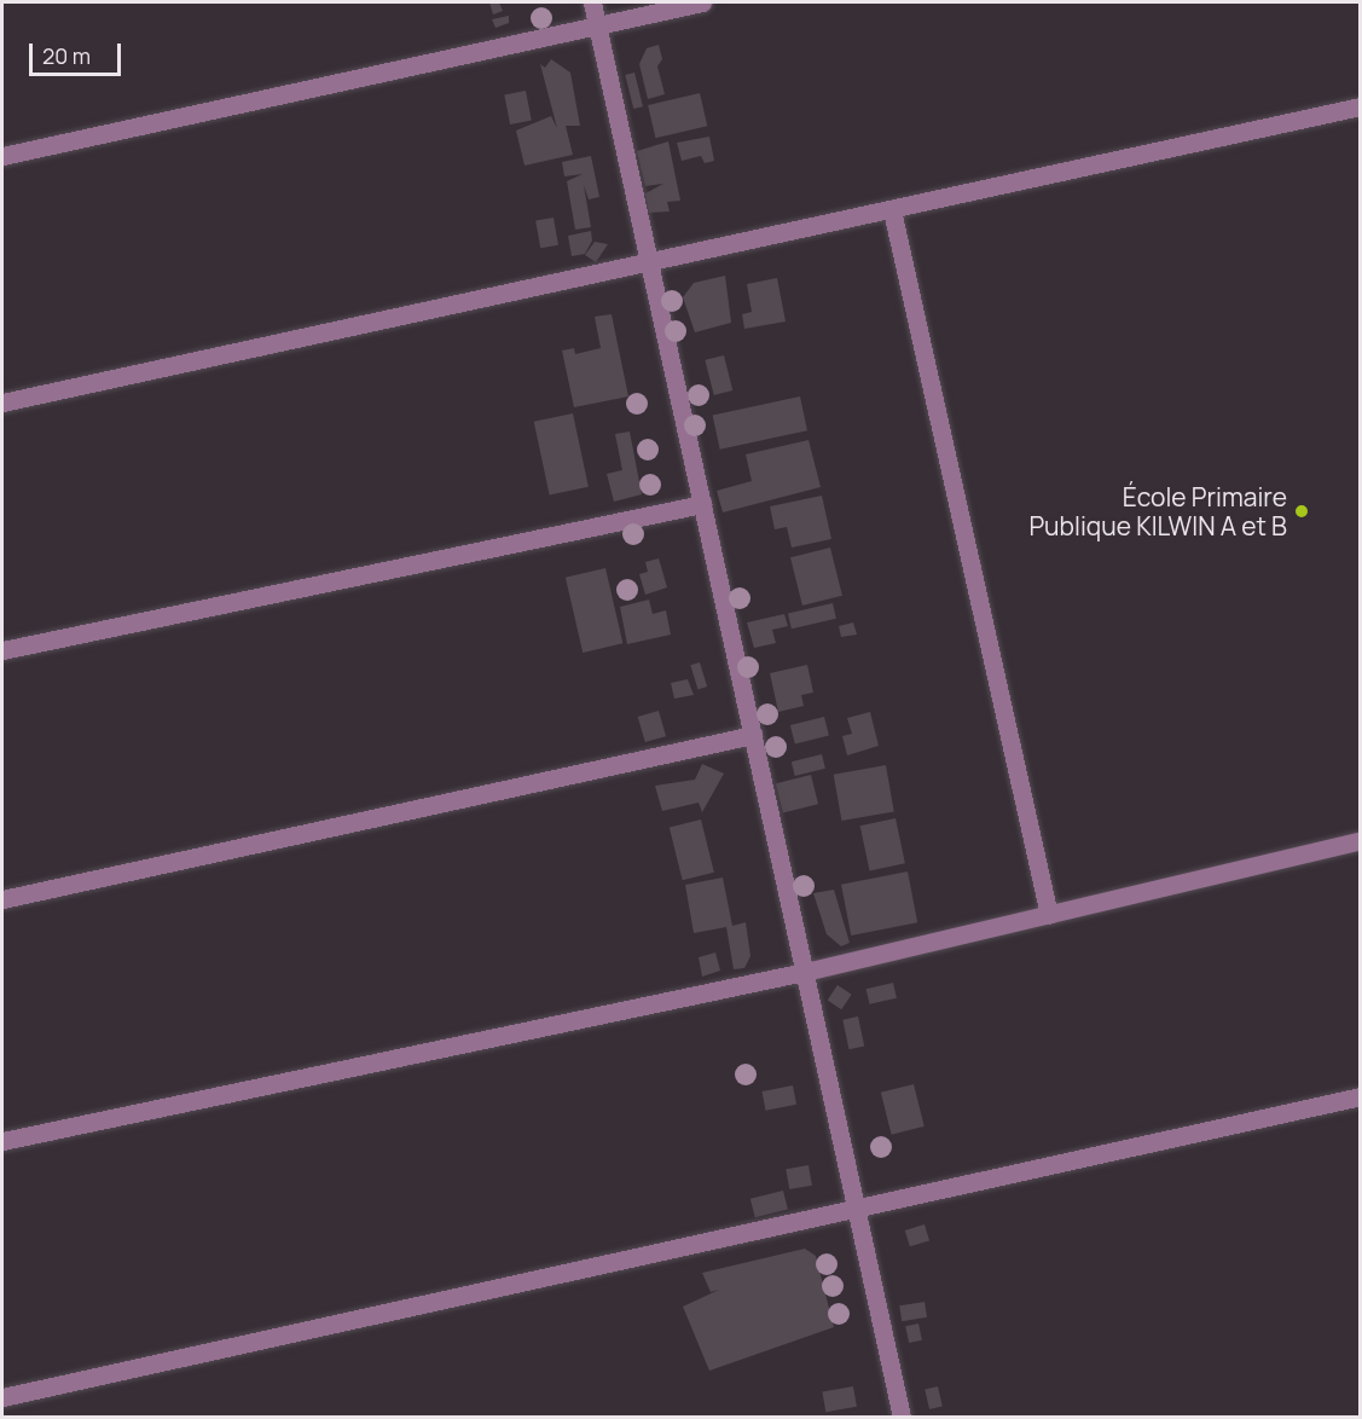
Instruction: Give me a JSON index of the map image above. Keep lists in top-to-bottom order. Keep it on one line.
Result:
{"places":["École Primaire Publique KILWIN A et B"],"scale_bar":"20 m"}
